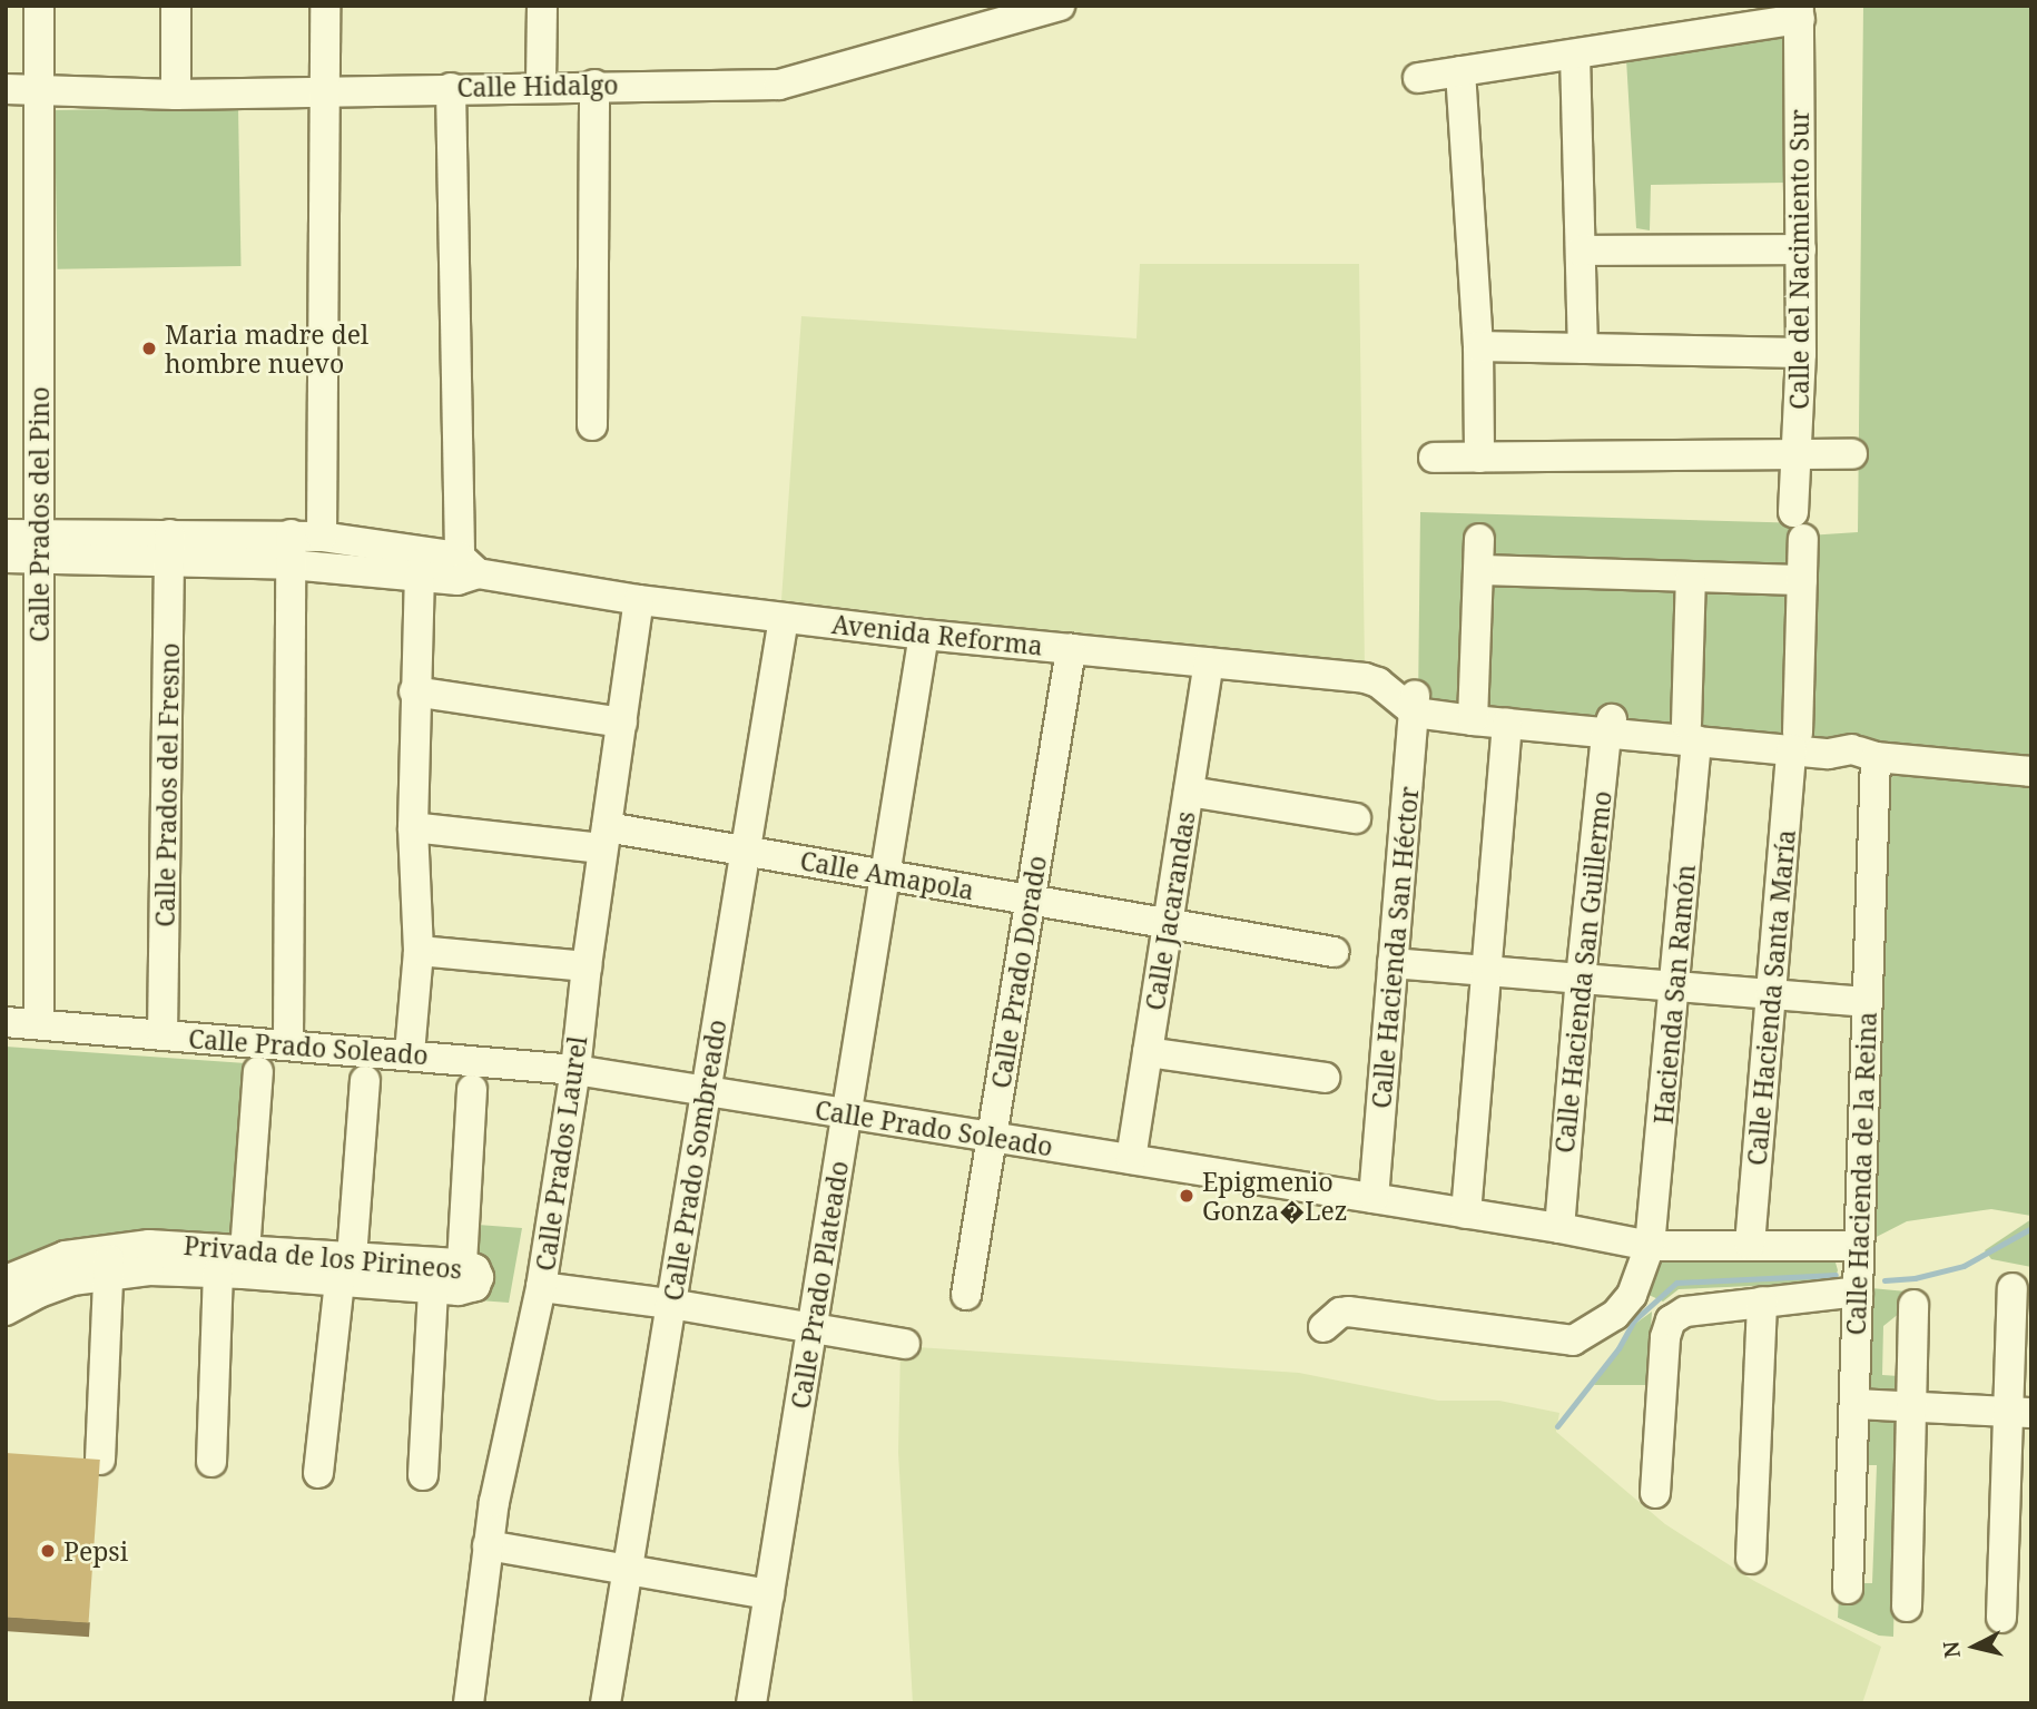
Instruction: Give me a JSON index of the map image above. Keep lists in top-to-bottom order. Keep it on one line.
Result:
{"streets":{"street":["Calle Hidalgo","Calle del Nacimiento Sur","Calle Prados del Pino","Avenida Reforma","Calle Prados del Fresno","Calle Amapola","Calle Jacarandas","Calle Hacienda San Héctor","Calle Prado Dorado","Calle Hacienda San Guillermo","Hacienda San Ramón","Calle Hacienda Santa María","Calle Prado Soleado","Calle Prados Laurel","Calle Prado Sombreado","Calle Hacienda de la Reina","Privada de los Pirineos","Calle Prado Plateado"]},"crossings":[["Calle Hidalgo","Calle Prados del Pino"],["Calle del Nacimiento Sur","Calle Hacienda Santa María"],["Calle Prados del Pino","Avenida Reforma"],["Calle Prados del Pino","Calle Prado Soleado"],["Avenida Reforma","Calle Prados del Fresno"],["Avenida Reforma","Calle Jacarandas"],["Avenida Reforma","Calle Hacienda San Héctor"],["Avenida Reforma","Calle Prado Dorado"],["Avenida Reforma","Calle Hacienda San Guillermo"],["Avenida Reforma","Hacienda San Ramón"],["Avenida Reforma","Calle Hacienda Santa María"],["Avenida Reforma","Calle Prados Laurel"],["Avenida Reforma","Calle Prado Sombreado"],["Avenida Reforma","Calle Hacienda de la Reina"],["Avenida Reforma","Calle Prado Plateado"],["Calle Prados del Fresno","Calle Prado Soleado"],["Calle Amapola","Calle Jacarandas"],["Calle Amapola","Calle Prado Dorado"],["Calle Amapola","Calle Prados Laurel"],["Calle Amapola","Calle Prado Sombreado"],["Calle Amapola","Calle Prado Plateado"],["Calle Jacarandas","Calle Prado Soleado"],["Calle Hacienda San Héctor","Calle Prado Soleado"],["Calle Prado Dorado","Calle Prado Soleado"],["Calle Hacienda San Guillermo","Calle Prado Soleado"],["Hacienda San Ramón","Calle Prado Soleado"],["Calle Hacienda Santa María","Calle Prado Soleado"],["Calle Prado Soleado","Calle Prados Laurel"],["Calle Prado Soleado","Calle Prado Sombreado"],["Calle Prado Soleado","Calle Hacienda de la Reina"],["Calle Prado Soleado","Calle Prado Plateado"]],"places":["Maria madre del hombre nuevo","Epigmenio Gonza�Lez","Pepsi"],"north":"left"}
